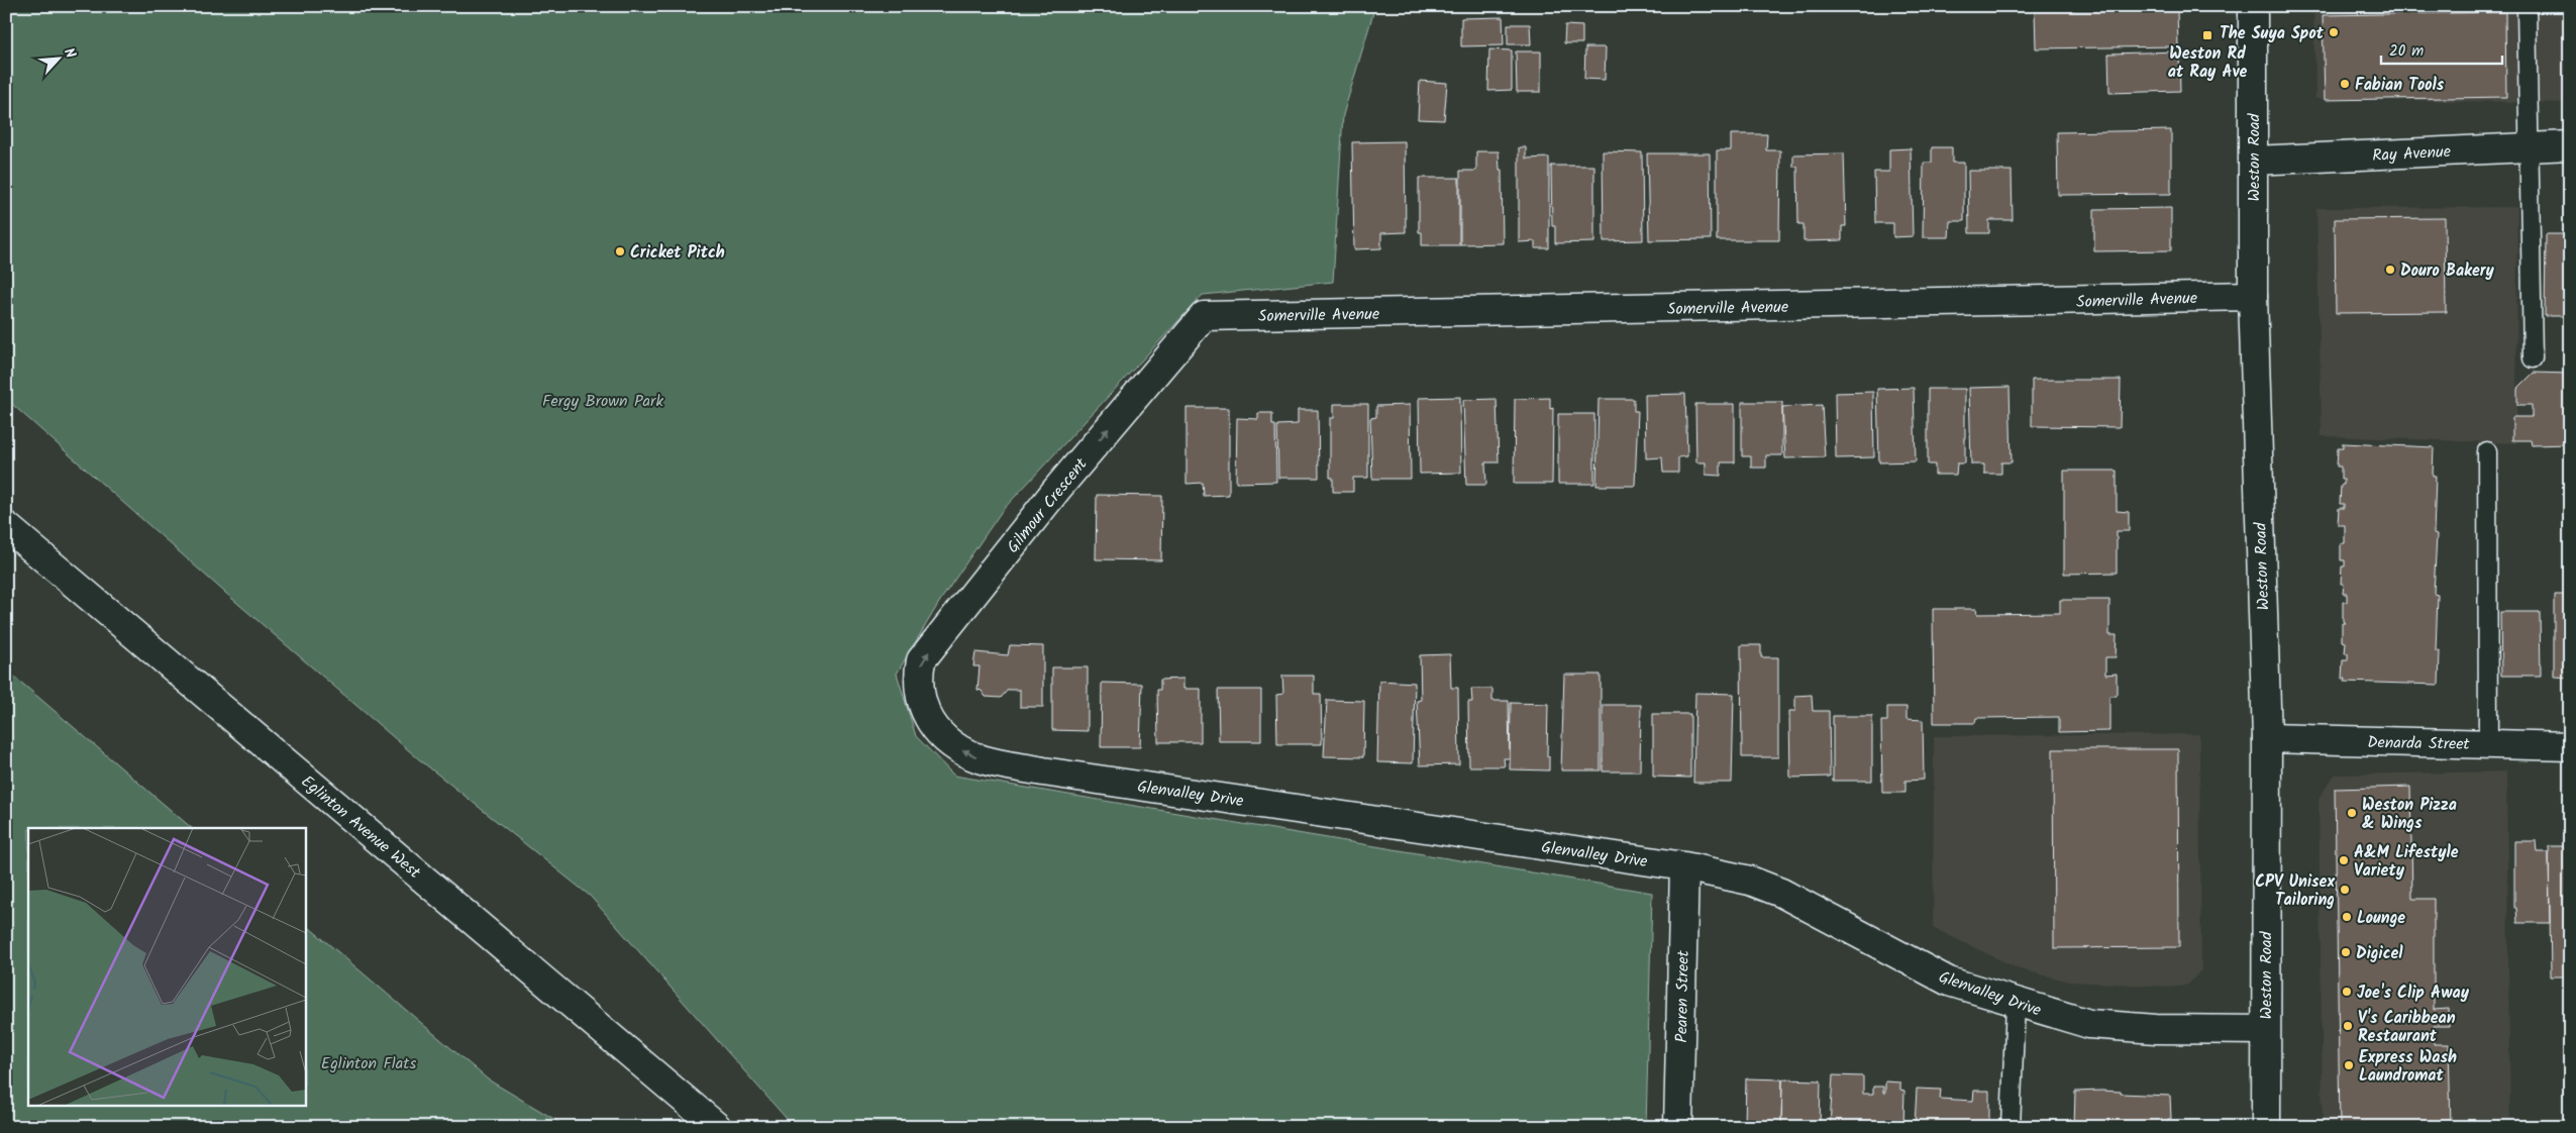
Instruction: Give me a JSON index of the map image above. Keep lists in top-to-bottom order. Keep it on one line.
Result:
{"streets":{"street":["Ray Avenue","Weston Road","Somerville Avenue","Gilmour Crescent","Denarda Street","Glenvalley Drive","Eglinton Avenue West","Pearen Street"]},"crossings":[["Ray Avenue","Weston Road"],["Weston Road","Somerville Avenue"],["Weston Road","Denarda Street"],["Weston Road","Glenvalley Drive"],["Somerville Avenue","Gilmour Crescent"],["Gilmour Crescent","Glenvalley Drive"],["Glenvalley Drive","Pearen Street"]],"one_way":["Gilmour Crescent","Glenvalley Drive"],"parks":["Fergy Brown Park","Eglinton Flats"],"places":{"other":["The Suya Spot","Fabian Tools","Cricket Pitch","Douro Bakery","Weston Pizza & Wings","A&M Lifestyle Variety","CPV Unisex Tailoring","Lounge","Digicel","Joe's Clip Away","V's Caribbean Restaurant","Express Wash Laundromat"],"transit":["Weston Rd at Ray Ave"]},"scale_bar":"20 m","north":"top right"}
